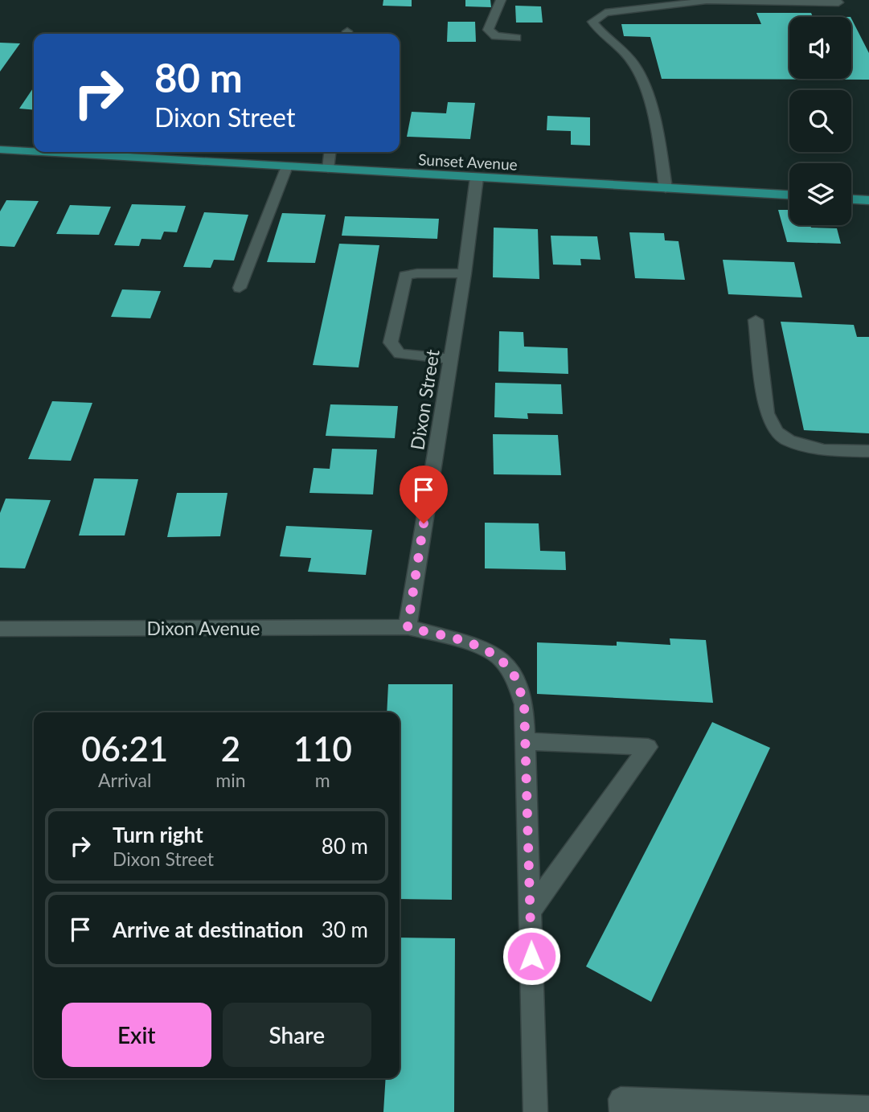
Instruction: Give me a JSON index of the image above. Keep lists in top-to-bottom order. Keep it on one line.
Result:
{"streets":{"main road":["Sunset Avenue"],"street":["Dixon Street","Dixon Avenue"]},"crossings":[["Sunset Avenue","Dixon Street"],["Dixon Street","Dixon Avenue"]],"page":{"turn":["80 m","Dixon Street"],"eta":["06:21","Arrival","2","min","110","m"],"list":[{"name":"Turn right","note":"Dixon Street","value":"80 m"},{"name":"Arrive at destination","value":"30 m"}],"buttons":["Exit","Share"]}}
